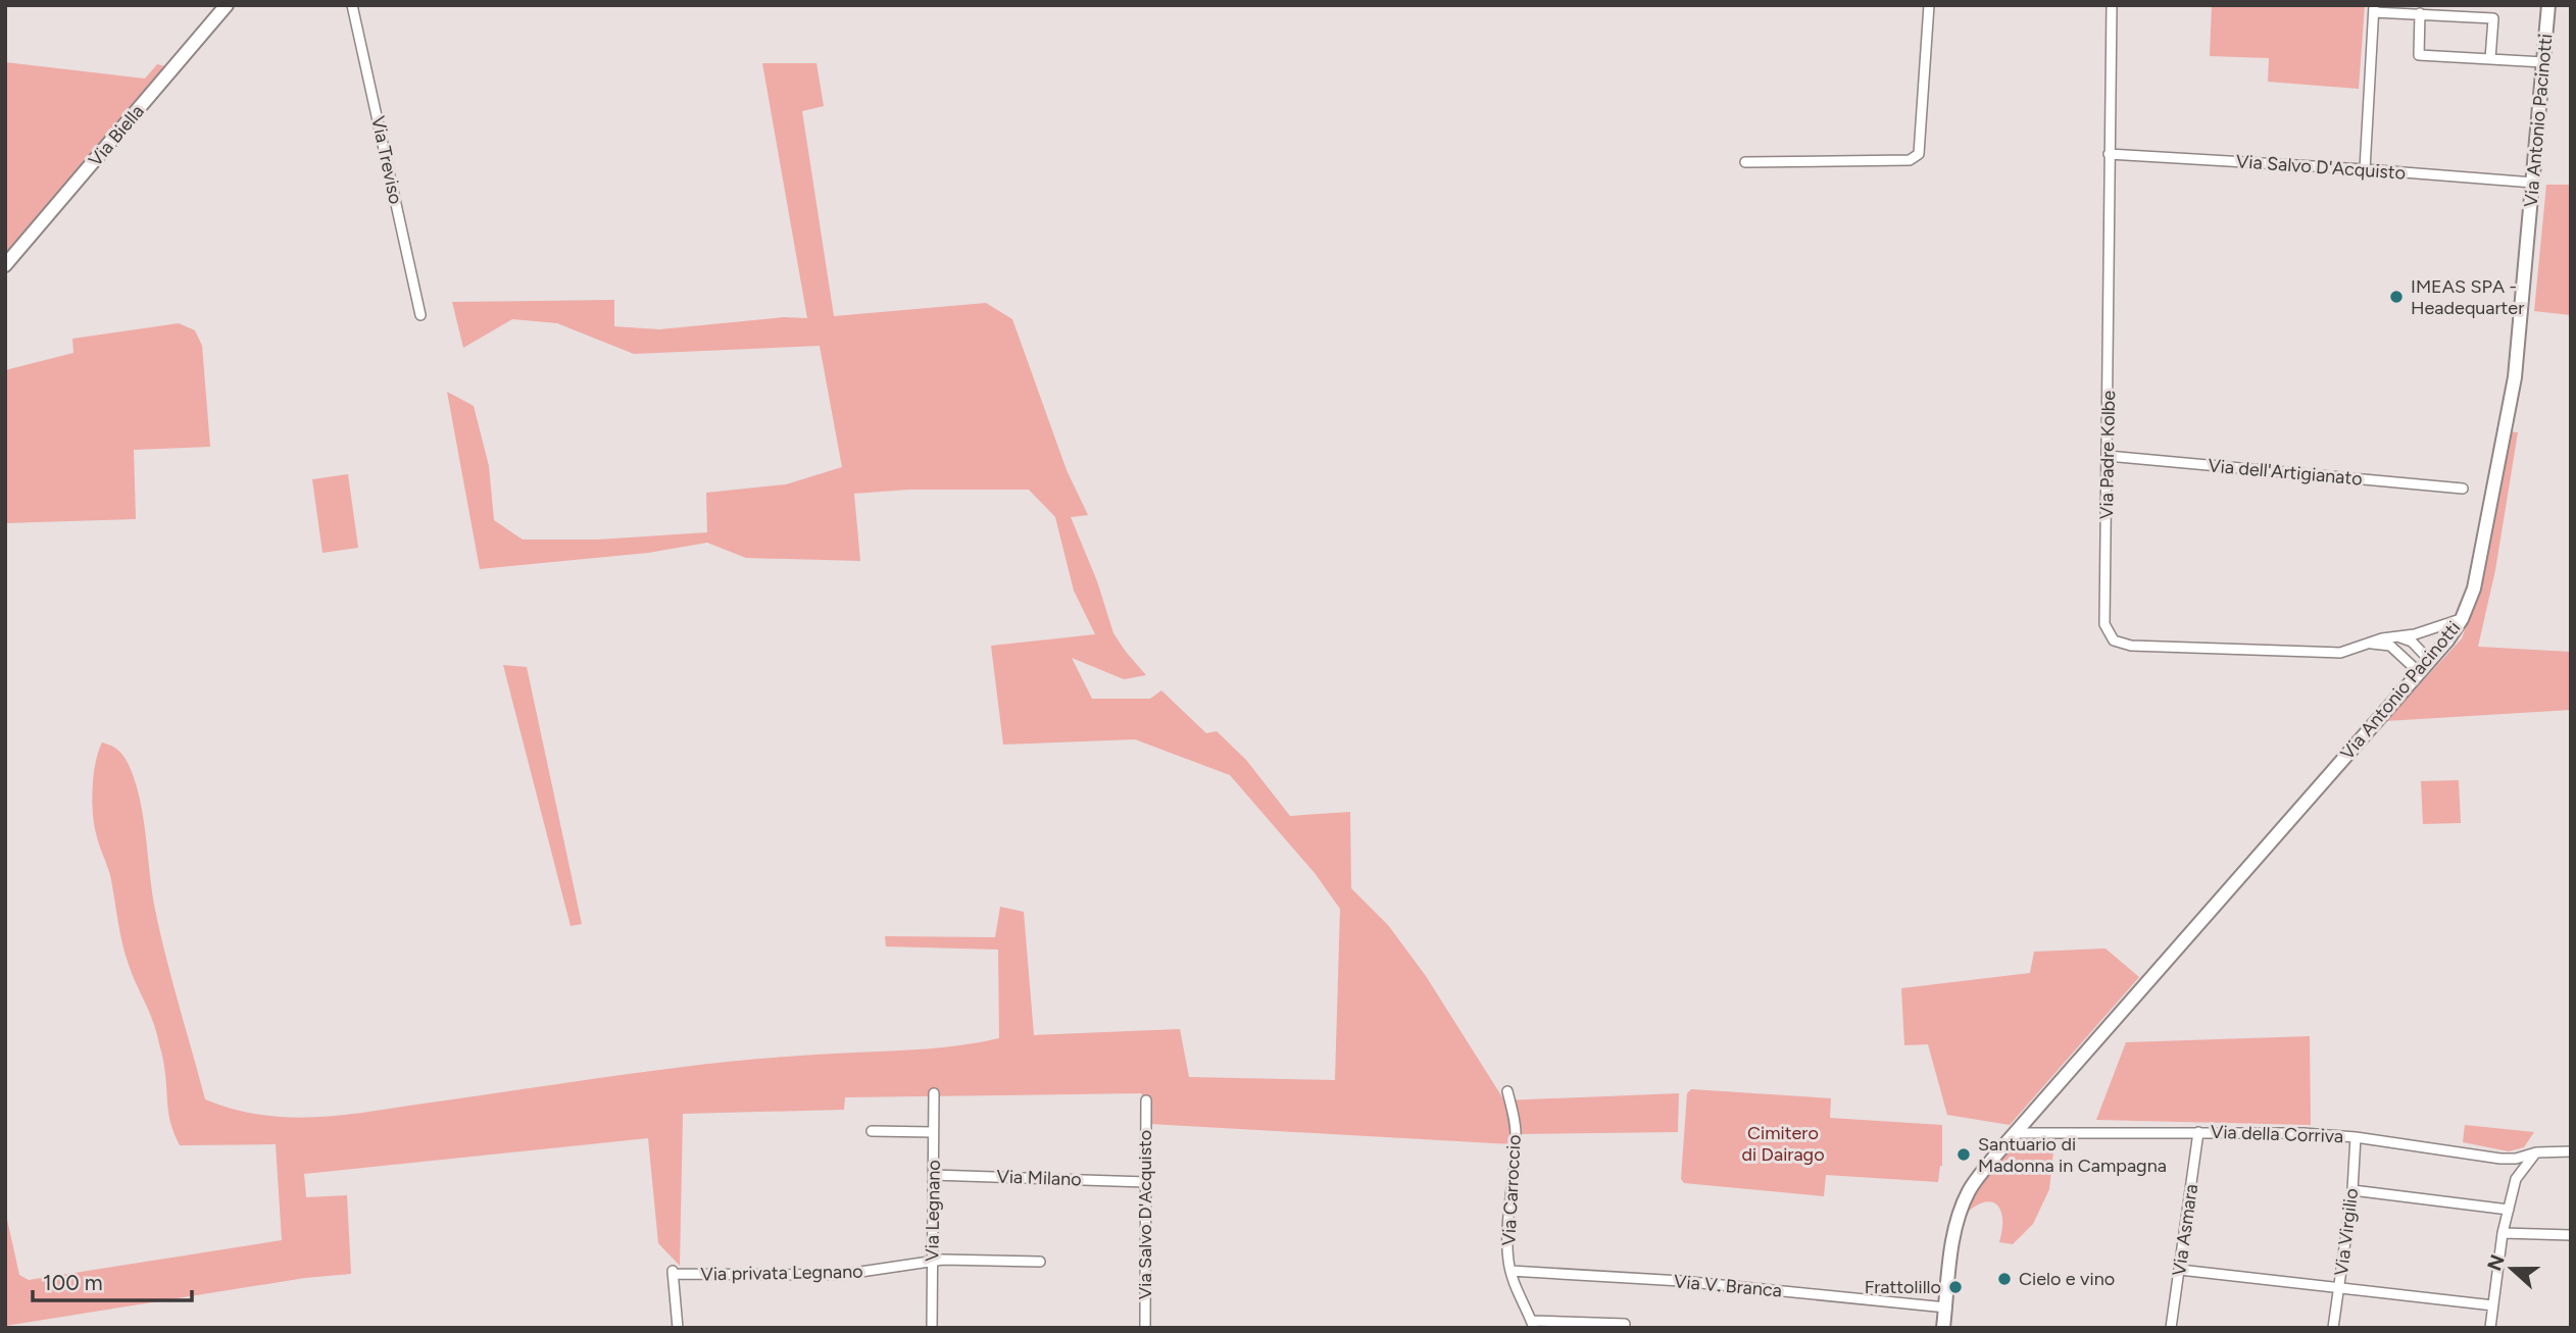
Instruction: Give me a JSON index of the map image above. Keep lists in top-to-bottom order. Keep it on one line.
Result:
{"streets":{"street":["Via Antonio Pacinotti","Via Biella","Via Treviso","Via Salvo D'Acquisto","Via Padre Kolbe","Via dell'Artigianato","Via della Corriva","Via Milano","Via Carroccio","Via Legnano","Via Asmara","Via Virgilio","Via privata Legnano","Via V. Branca"]},"crossings":[["Via Antonio Pacinotti","Via Salvo D'Acquisto"],["Via Antonio Pacinotti","Via Padre Kolbe"],["Via Antonio Pacinotti","Via della Corriva"],["Via Antonio Pacinotti","Via V. Branca"],["Via Salvo D'Acquisto","Via Padre Kolbe"],["Via Salvo D'Acquisto","Via Milano"],["Via Padre Kolbe","Via dell'Artigianato"],["Via della Corriva","Via Asmara"],["Via della Corriva","Via Virgilio"],["Via Milano","Via Legnano"],["Via Carroccio","Via V. Branca"],["Via Legnano","Via privata Legnano"]],"parks":["Cimitero di Dairago"],"places":["IMEAS SPA - Headequarter","Santuario di Madonna in Campagna","Cielo e vino","Frattolillo"],"scale_bar":"100 m","north":"left"}
